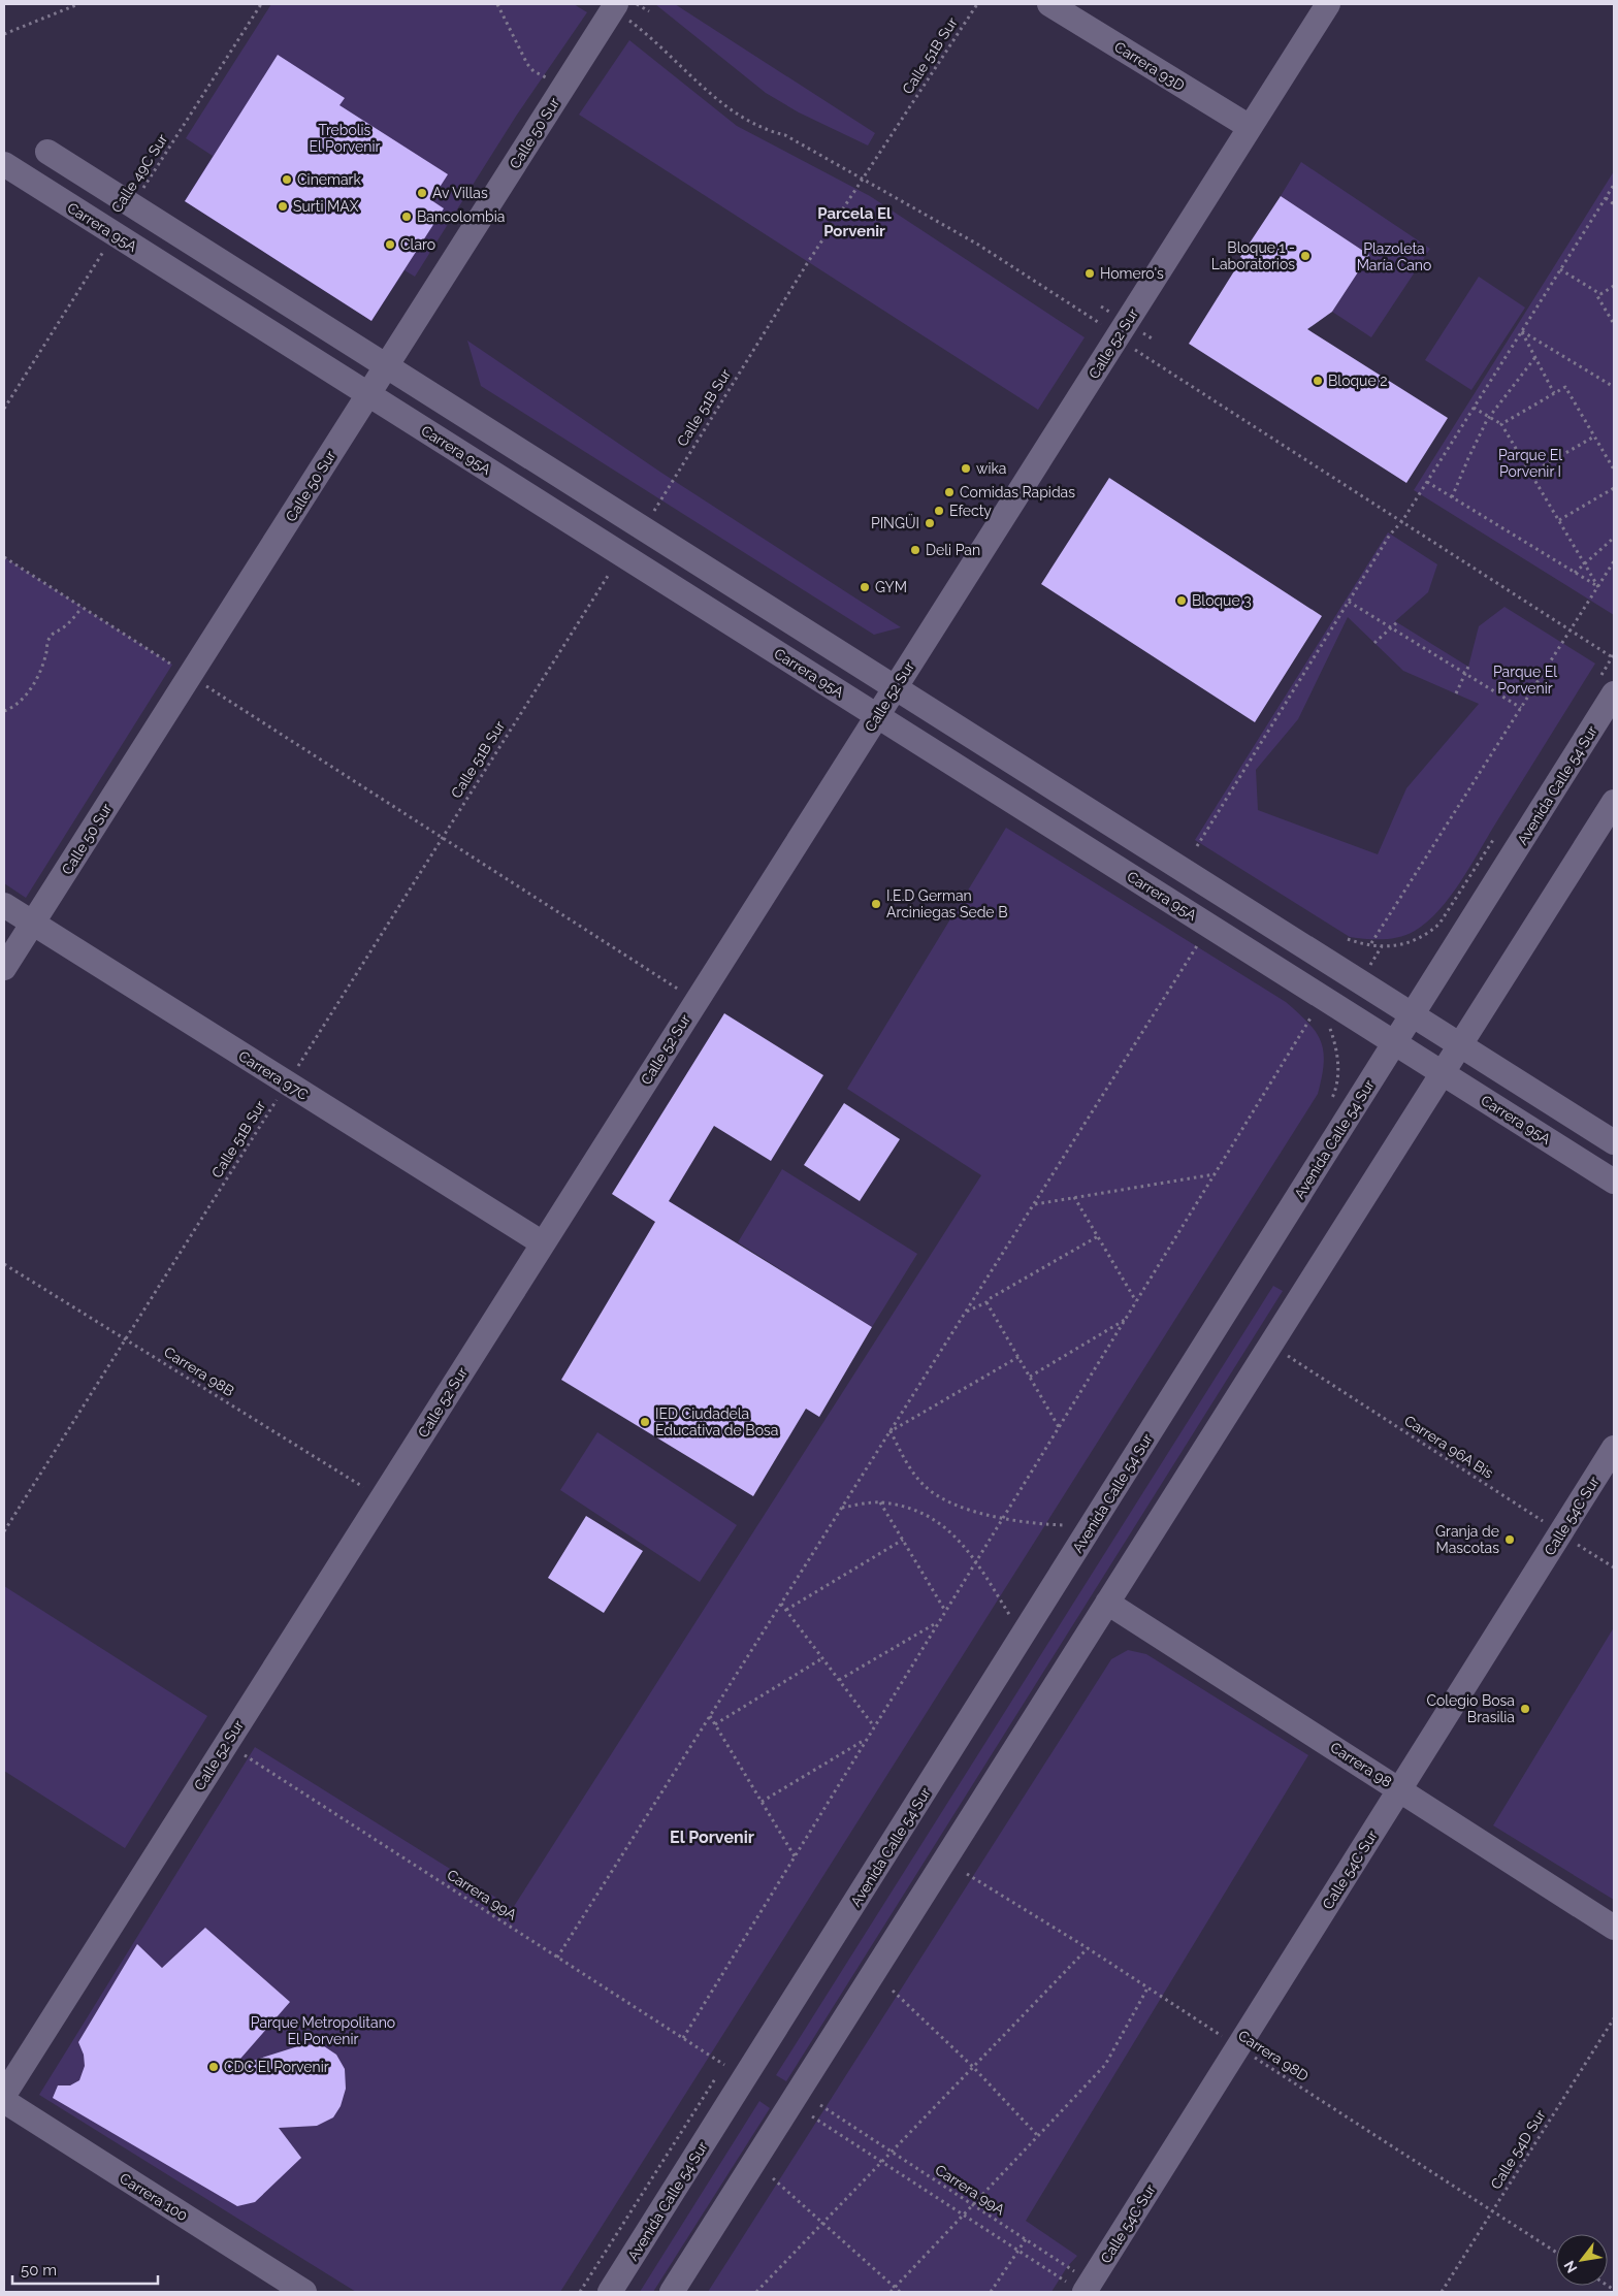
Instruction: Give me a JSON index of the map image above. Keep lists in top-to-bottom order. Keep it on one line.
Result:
{"streets":{"street":["Carrera 93D","Calle 50 Sur","Carrera 95A","Calle 52 Sur","Avenida Calle 54 Sur","Carrera 97C","Calle 54C Sur","Carrera 98","Carrera 100"],"path":["Calle 51B Sur","Calle 49C Sur","Carrera 98B","Carrera 96A Bis","Carrera 99A","Carrera 98D","Calle 54D Sur"]},"crossings":[["Calle 51B Sur","Carrera 95A"],["Calle 51B Sur","Carrera 97C"],["Calle 51B Sur","Carrera 98B"],["Carrera 93D","Calle 52 Sur"],["Calle 50 Sur","Carrera 95A"],["Calle 50 Sur","Carrera 97C"],["Calle 49C Sur","Carrera 95A"],["Carrera 95A","Calle 52 Sur"],["Carrera 95A","Avenida Calle 54 Sur"],["Calle 52 Sur","Carrera 97C"],["Calle 52 Sur","Carrera 98B"],["Calle 52 Sur","Carrera 99A"],["Carrera 96A Bis","Calle 54C Sur"],["Calle 54C Sur","Carrera 98"],["Calle 54C Sur","Carrera 99A"],["Calle 54C Sur","Carrera 98D"],["Carrera 98D","Calle 54D Sur"]],"districts":["Parcela El Porvenir","El Porvenir"],"parks":["Trebolis El Porvenir","Plazoleta María Cano","Parque El Porvenir I","Parque El Porvenir","Parque Metropolitano El Porvenir"],"places":["Cinemark","Av Villas","Surti MAX","Bancolombia","Claro","Bloque 1 - Laboratorios","Homero's","Bloque 2","wika","Comidas Rapidas","Efecty","PINGÜI","Deli Pan","GYM","Bloque 3","I.E.D German Arciniegas Sede B","IED Ciudadela Educativa de Bosa","Granja de Mascotas","Colegio Bosa Brasilia","CDC El Porvenir"],"scale_bar":"50 m","north":"bottom left"}
